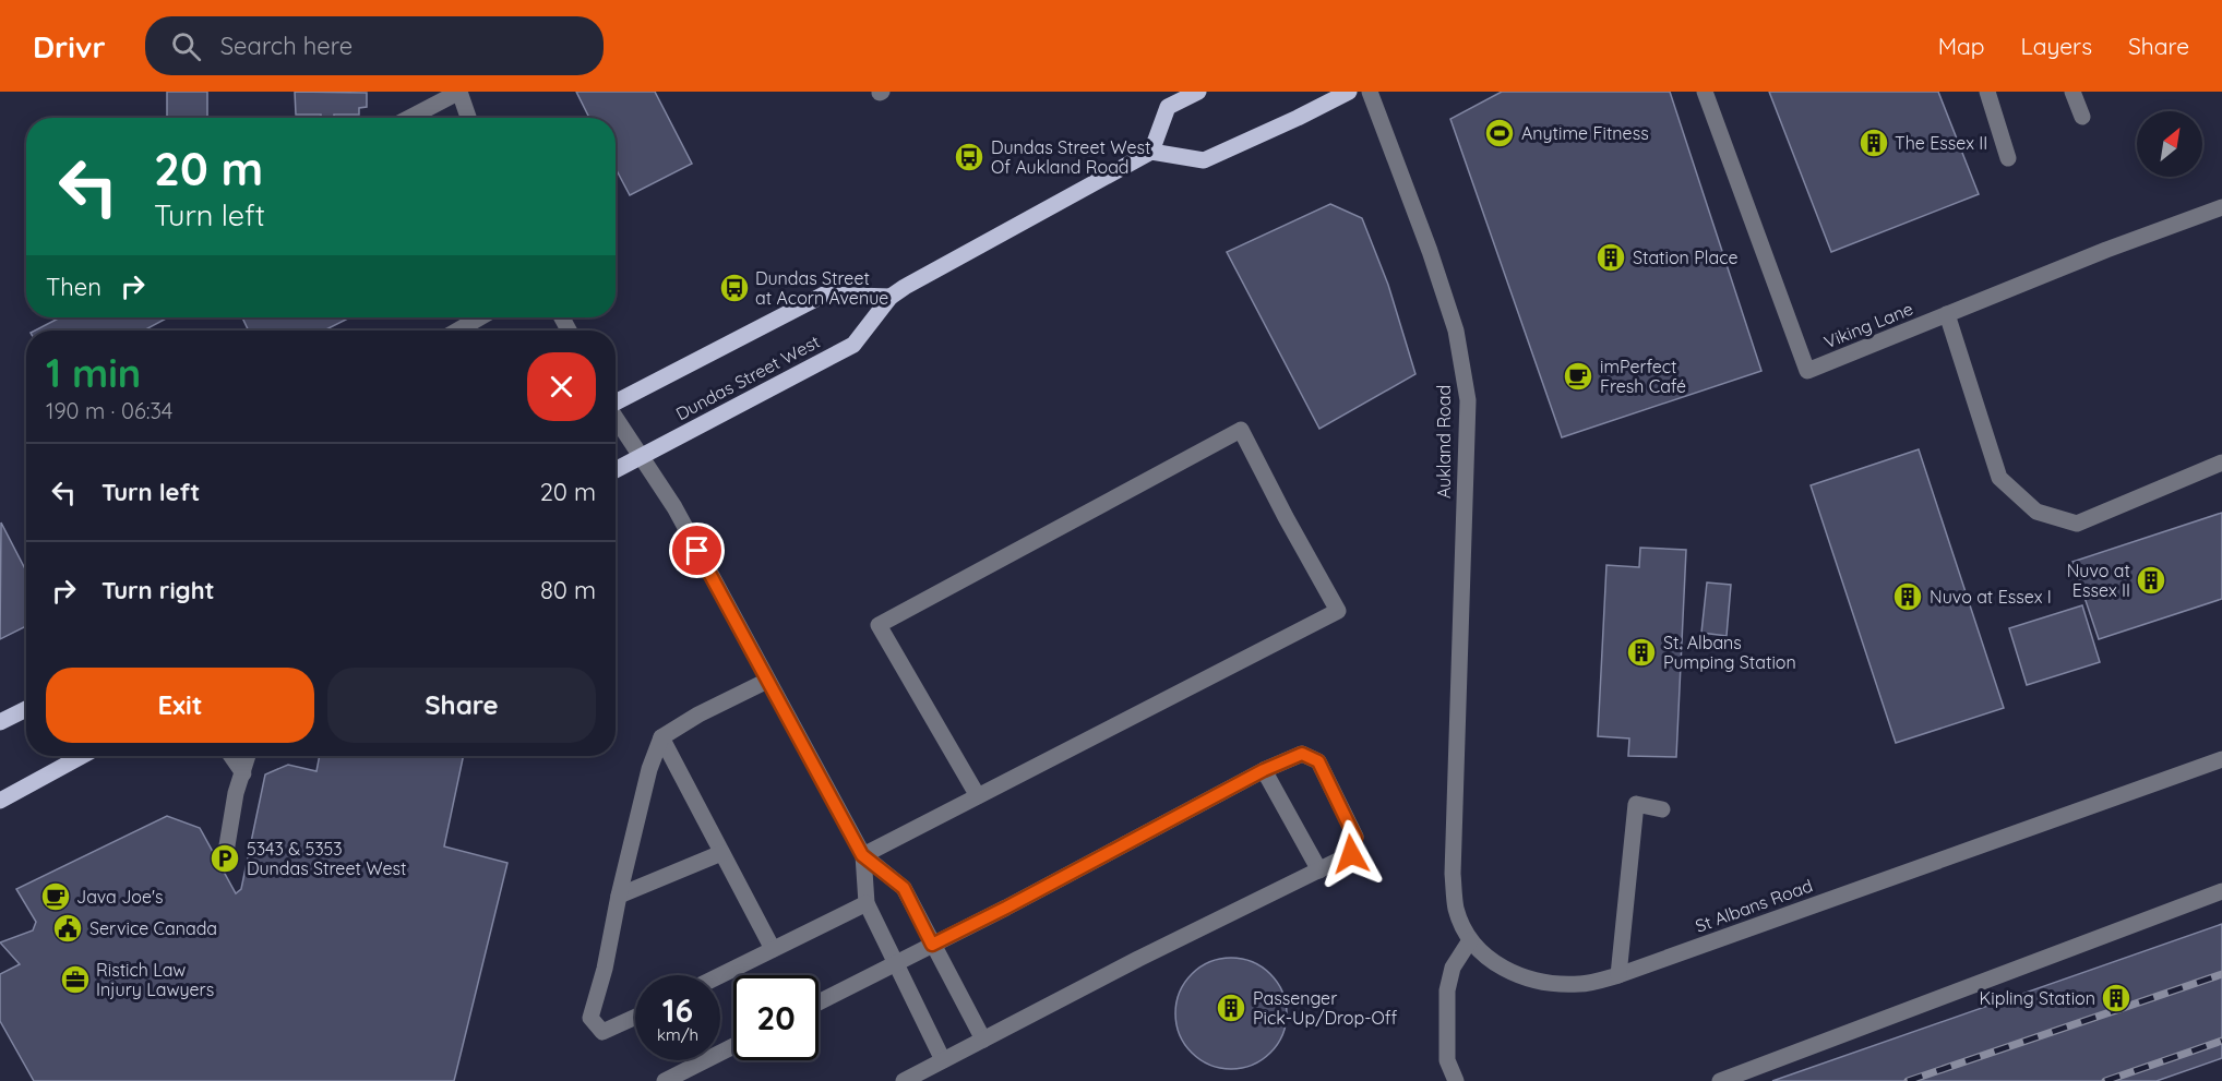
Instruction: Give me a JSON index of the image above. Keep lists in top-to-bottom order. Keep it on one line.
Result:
{"streets":{"main road":["Dundas Street West"],"street":["Viking Lane","Aukland Road","St Albans Road"]},"crossings":[["Aukland Road","St Albans Road"]],"places":{"sports":["Anytime Fitness"],"building":["The Essex II","Station Place","Nuvo at Essex II","Nuvo at Essex I","St. Albans Pumping Station","Kipling Station","Passenger Pick-Up/Drop-Off"],"bus stop":["Dundas Street West Of Aukland Road","Dundas Street at Acorn Avenue"],"cafe":["imPerfect Fresh Café","Java Joe's"],"parking":["5343 & 5353 Dundas Street West"],"public building":["Service Canada"],"office":["Ristich Law Injury Lawyers"]},"north":"top right","page":{"header":"Drivr","search":"Search here","nav":["Map","Layers","Share"],"turn":["20 m","Turn left"],"then":"Then","heading":["1 min","190 m · 06:34"],"list":[{"name":"Turn left","value":"20 m"},{"name":"Turn right","value":"80 m"}],"buttons":["Exit","Share"],"speed":"16 km/h","limit":"20"}}
